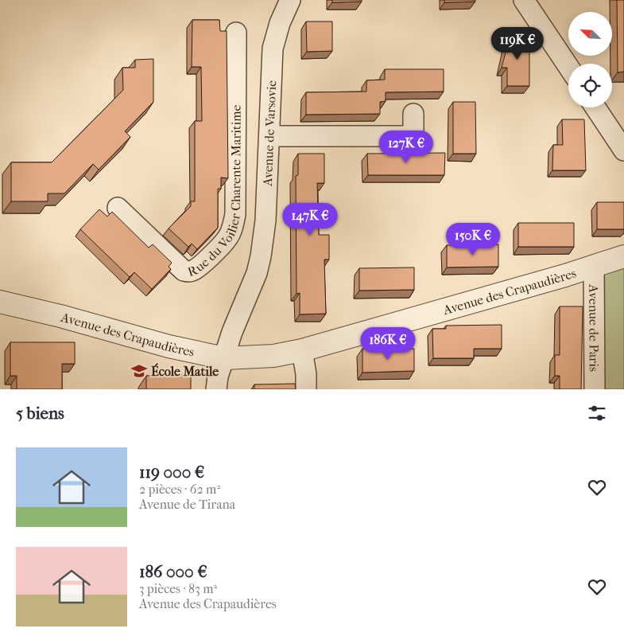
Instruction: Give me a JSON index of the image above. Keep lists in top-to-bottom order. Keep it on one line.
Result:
{"streets":{"street":["Avenue de Varsovie","Rue du Voilier Charente Maritime","Avenue des Crapaudières","Avenue de Paris"]},"crossings":[["Avenue de Varsovie","Avenue des Crapaudières"],["Avenue des Crapaudières","Avenue de Paris"]],"places":{"school or university":["École Matile"]},"north":"top left","page":{"price":["119K €","127K €","147K €","150K €","186K €"],"heading":"5 biens","list":[{"name":"119 000 €","note":"2 pièces · 62 m² · Avenue de Tirana"},{"name":"186 000 €","note":"3 pièces · 83 m² · Avenue des Crapaudières"}]}}
